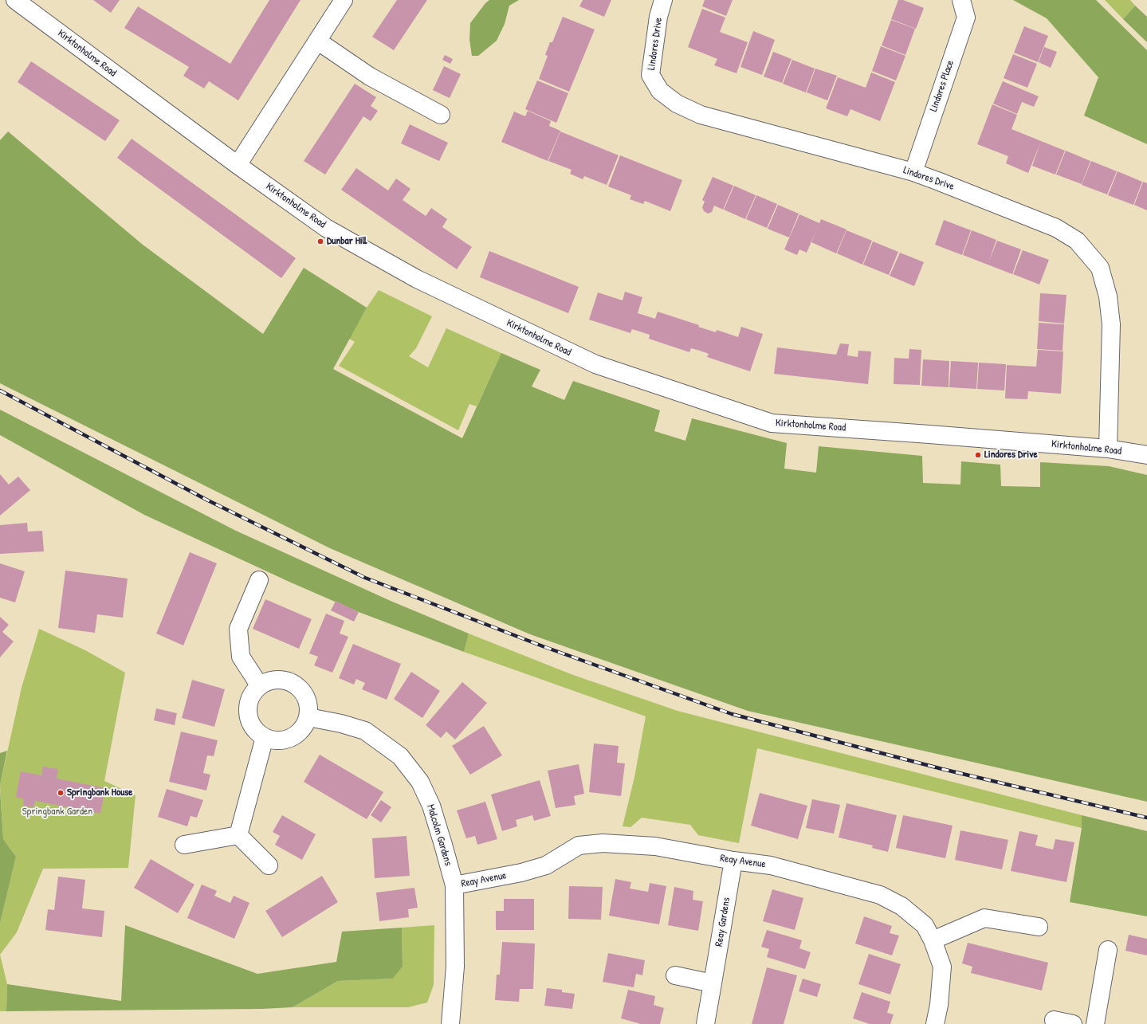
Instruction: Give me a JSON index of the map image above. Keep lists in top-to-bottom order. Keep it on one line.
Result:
{"streets":{"street":["Lindores Drive","Kirktonholme Road","Lindores Place","Malcolm Gardens","Reay Avenue","Reay Gardens"]},"crossings":[["Lindores Drive","Kirktonholme Road"],["Lindores Drive","Lindores Place"],["Malcolm Gardens","Reay Avenue"],["Reay Avenue","Reay Gardens"]],"parks":["Springbank Garden"],"places":["Dunbar Hill","Lindores Drive","Springbank House"]}
